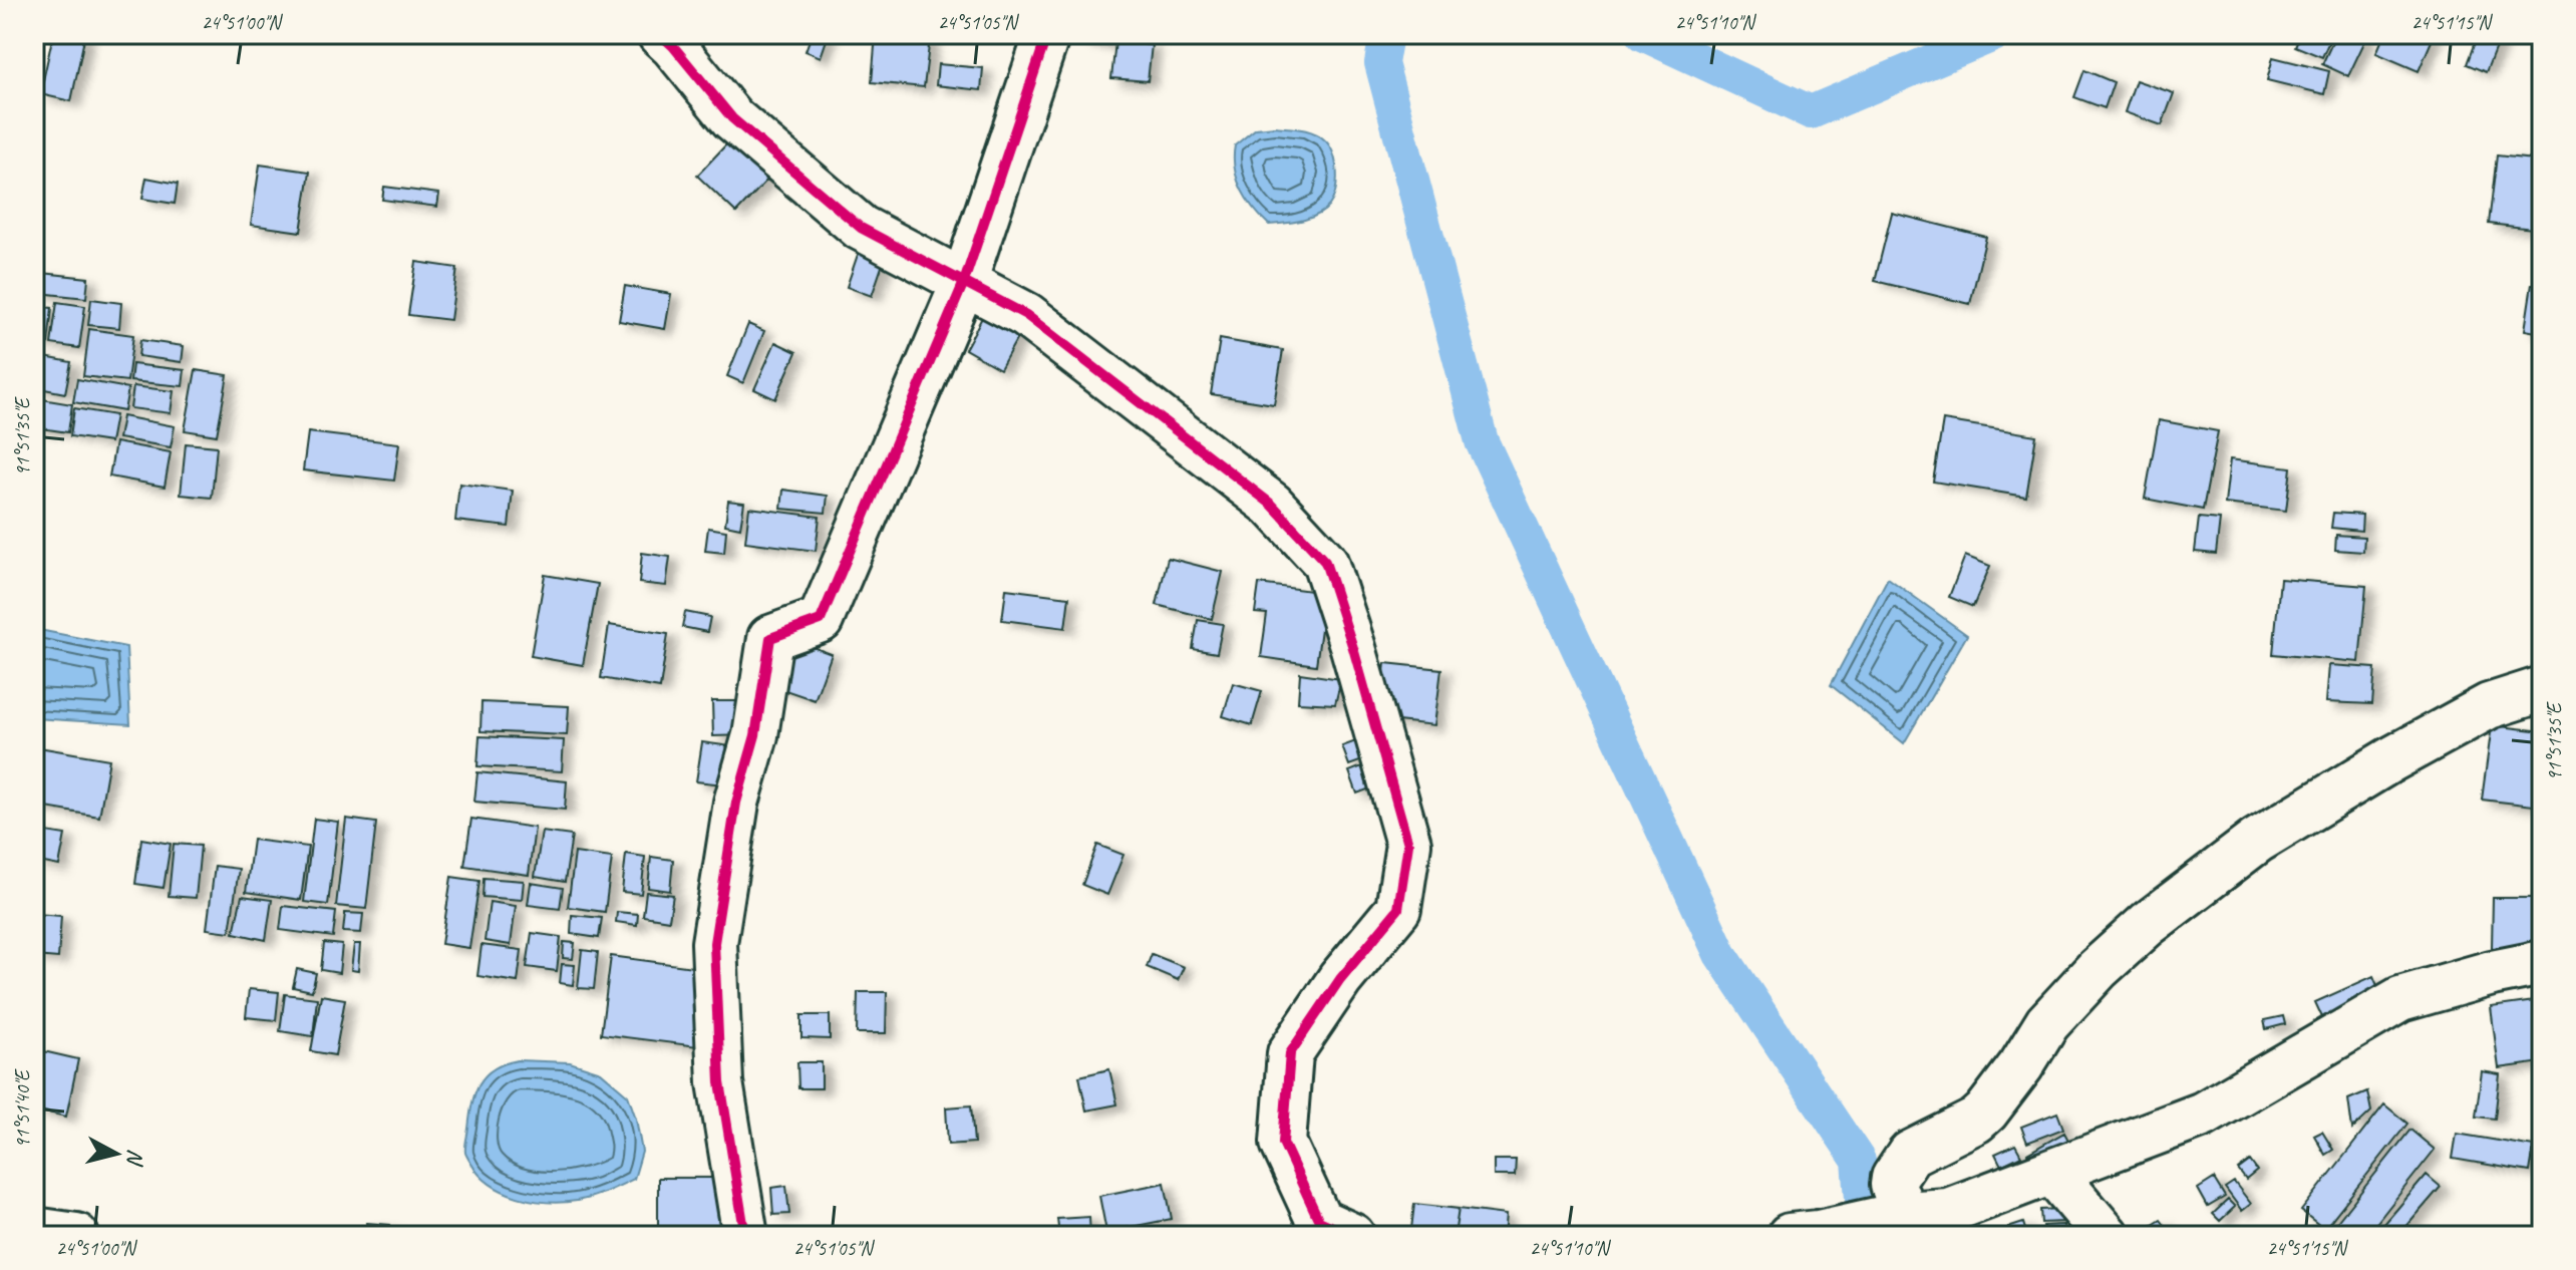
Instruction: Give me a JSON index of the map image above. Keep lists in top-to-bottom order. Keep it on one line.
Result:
{"north":"right","coordinates":["24°51'00\"N","24°51'05\"N","24°51'10\"N","24°51'15\"N","91°51'35\"E","91°51'40\"E"]}
